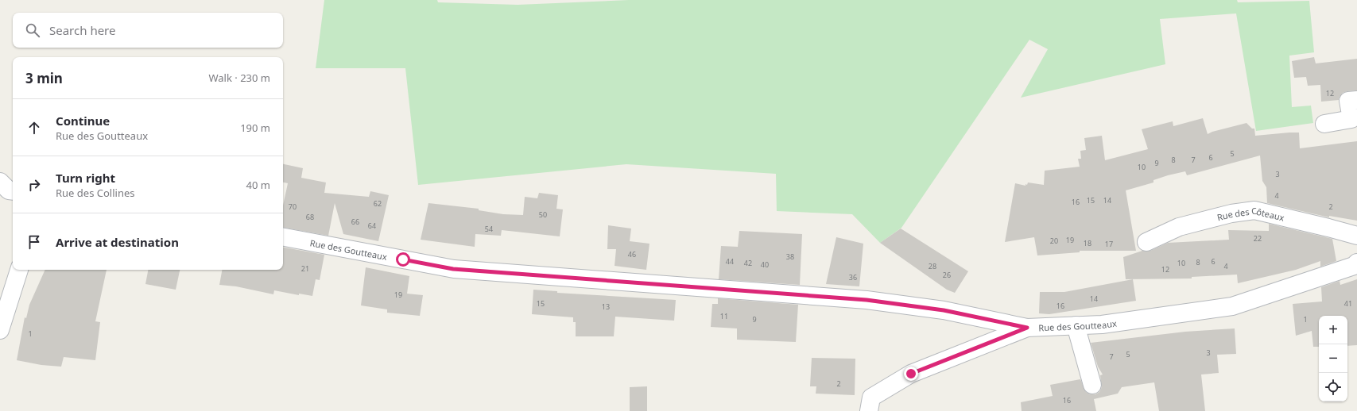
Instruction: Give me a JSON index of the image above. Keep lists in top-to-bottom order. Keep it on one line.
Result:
{"streets":{"street":["Rue des Côteaux","Rue des Goutteaux"]},"house_numbers":["12","5","6","8","7","9","10","3","4","15","14","16","62","70","2","50","68","66","64","54","22","19","20","18","17","46","38","44","6","8","42","10","40","28","4","21","12","26","36","19","14","15","41","16","13","11","9","1","1","3","5","7","2","16"],"page":{"search":"Search here","heading":["3 min","Walk · 230 m"],"list":[["Continue","Rue des Goutteaux","190 m"],["Turn right","Rue des Collines","40 m"],"Arrive at destination"],"map_buttons":["+","−"]}}
